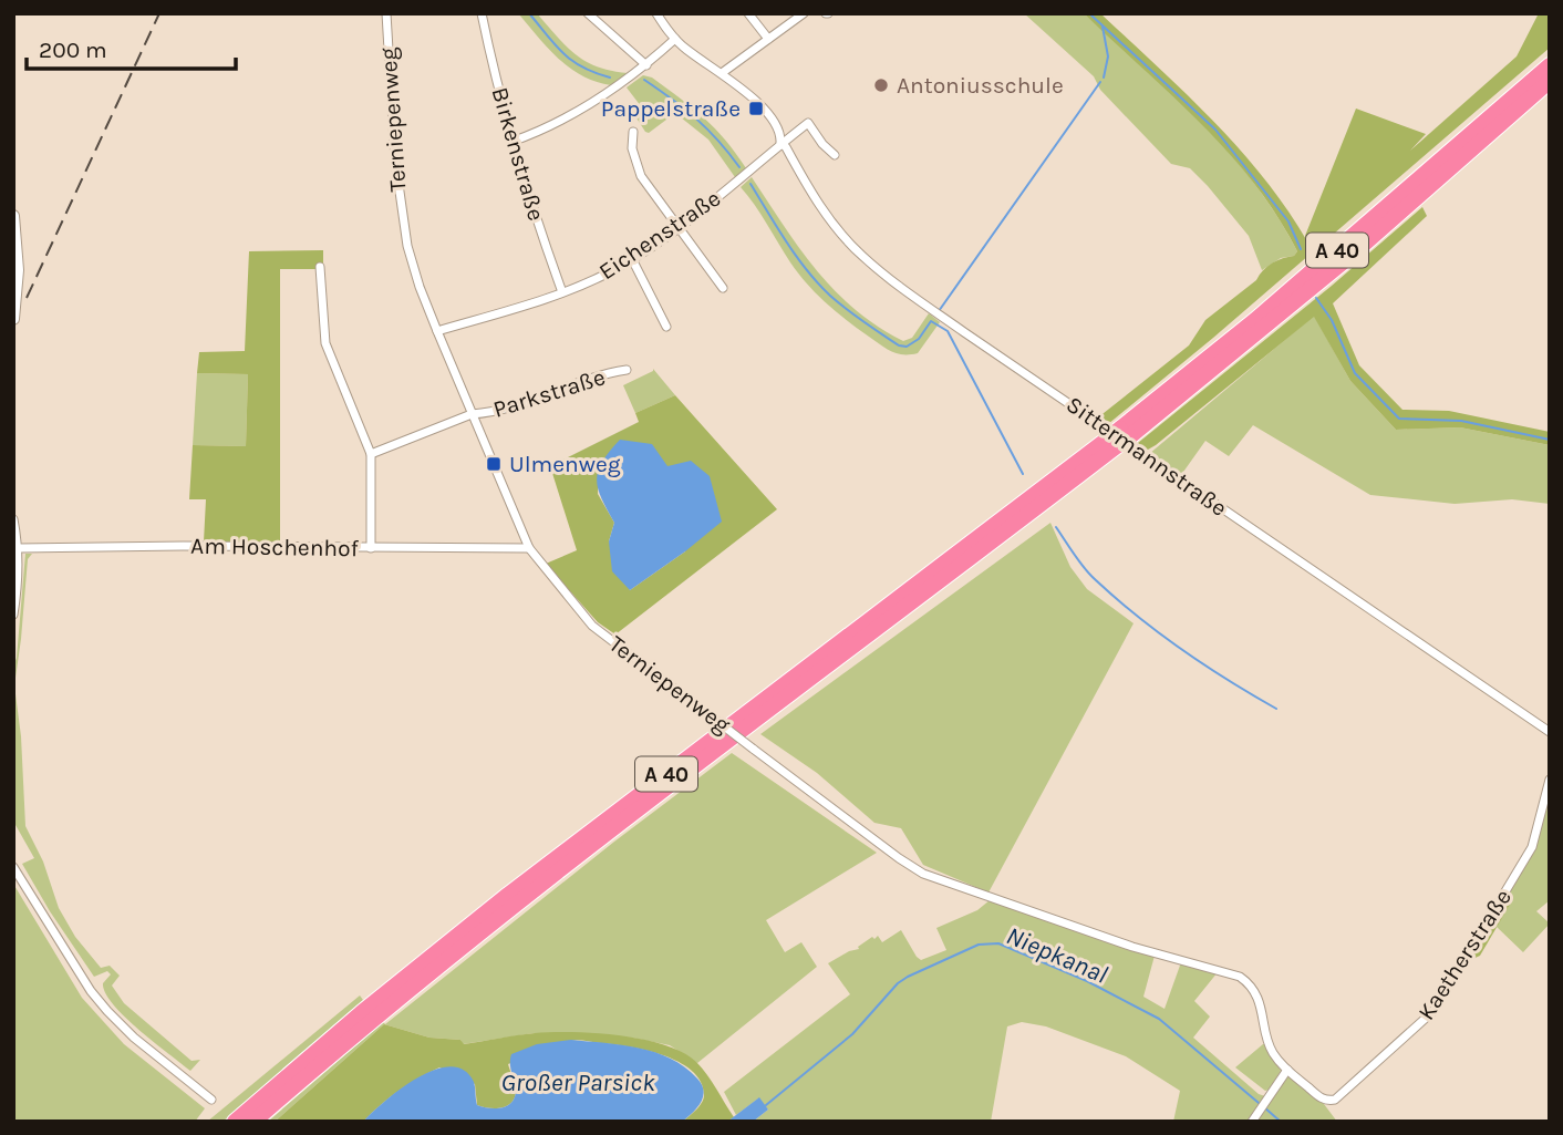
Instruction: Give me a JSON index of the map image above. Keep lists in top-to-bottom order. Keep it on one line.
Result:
{"streets":{"highway":["A 40"],"street":["Terniepenweg","Birkenstraße","Eichenstraße","Parkstraße","Sittermannstraße","Am Hoschenhof","Kaetherstraße"]},"crossings":[["Terniepenweg","Eichenstraße"],["Terniepenweg","Parkstraße"],["Terniepenweg","Am Hoschenhof"],["Terniepenweg","Kaetherstraße"],["Birkenstraße","Eichenstraße"],["Eichenstraße","Sittermannstraße"]],"water":["Niepkanal","Großer Parsick"],"places":{"other":["Antoniusschule"],"transit":["Pappelstraße","Ulmenweg"]},"scale_bar":"200 m"}
